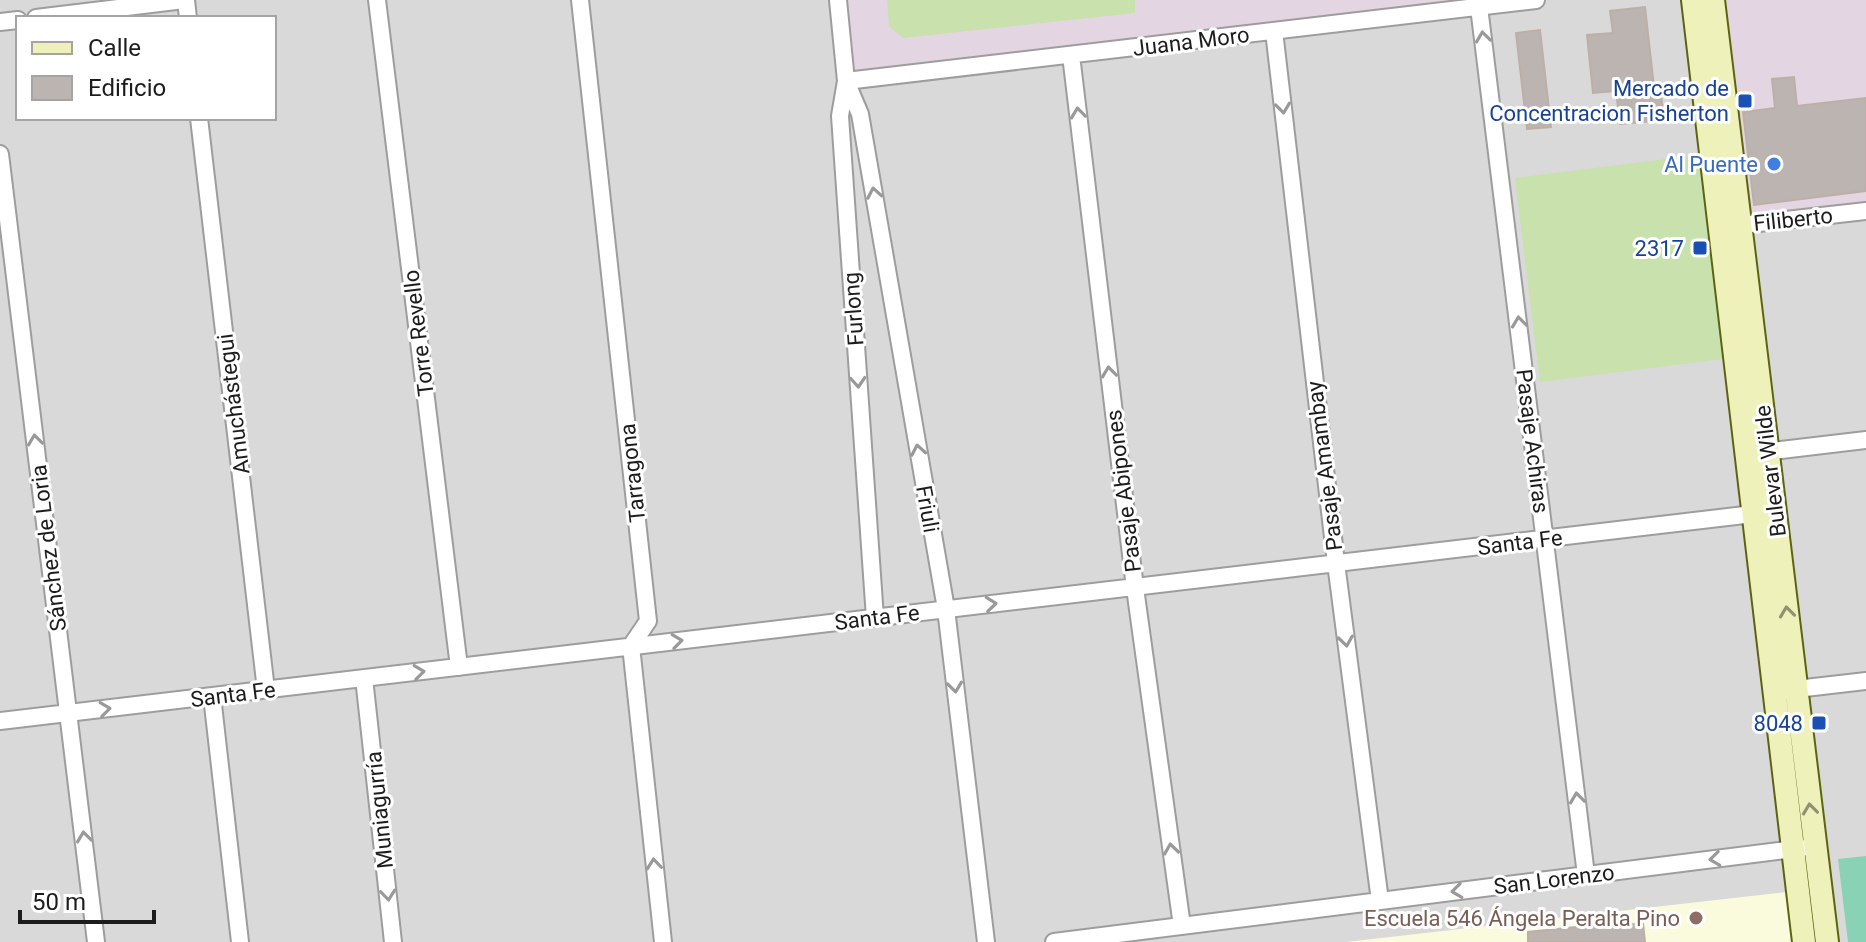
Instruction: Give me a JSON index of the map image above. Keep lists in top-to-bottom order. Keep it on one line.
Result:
{"streets":{"main road":["Bulevar Wilde"],"street":["Juana Moro","Filiberto","Furlong","Torre Revello","Amuchástegui","Pasaje Achiras","Pasaje Amambay","Tarragona","Pasaje Abipones","Friuli","Santa Fe","Sánchez de Loria","Muniagurría","San Lorenzo"]},"crossings":[["Juana Moro","Furlong"],["Juana Moro","Pasaje Achiras"],["Juana Moro","Pasaje Amambay"],["Juana Moro","Pasaje Abipones"],["Juana Moro","Friuli"],["Filiberto","Bulevar Wilde"],["Furlong","Friuli"],["Furlong","Santa Fe"],["Torre Revello","Santa Fe"],["Amuchástegui","Santa Fe"],["Pasaje Achiras","Santa Fe"],["Pasaje Achiras","San Lorenzo"],["Pasaje Amambay","Santa Fe"],["Pasaje Amambay","San Lorenzo"],["Bulevar Wilde","Santa Fe"],["Bulevar Wilde","San Lorenzo"],["Tarragona","Santa Fe"],["Pasaje Abipones","Santa Fe"],["Pasaje Abipones","San Lorenzo"],["Friuli","Santa Fe"],["Santa Fe","Sánchez de Loria"],["Santa Fe","Muniagurría"]],"one_way":["Furlong","Pasaje Achiras","Pasaje Amambay","Pasaje Abipones","Santa Fe","Sánchez de Loria","Muniagurría","San Lorenzo"],"places":{"transit":["Mercado de Concentracion Fisherton","2317","8048"],"other":["Al Puente","Escuela 546 Ángela Peralta Pino"]},"legend":["Calle","Edificio"],"scale_bar":"50 m"}
